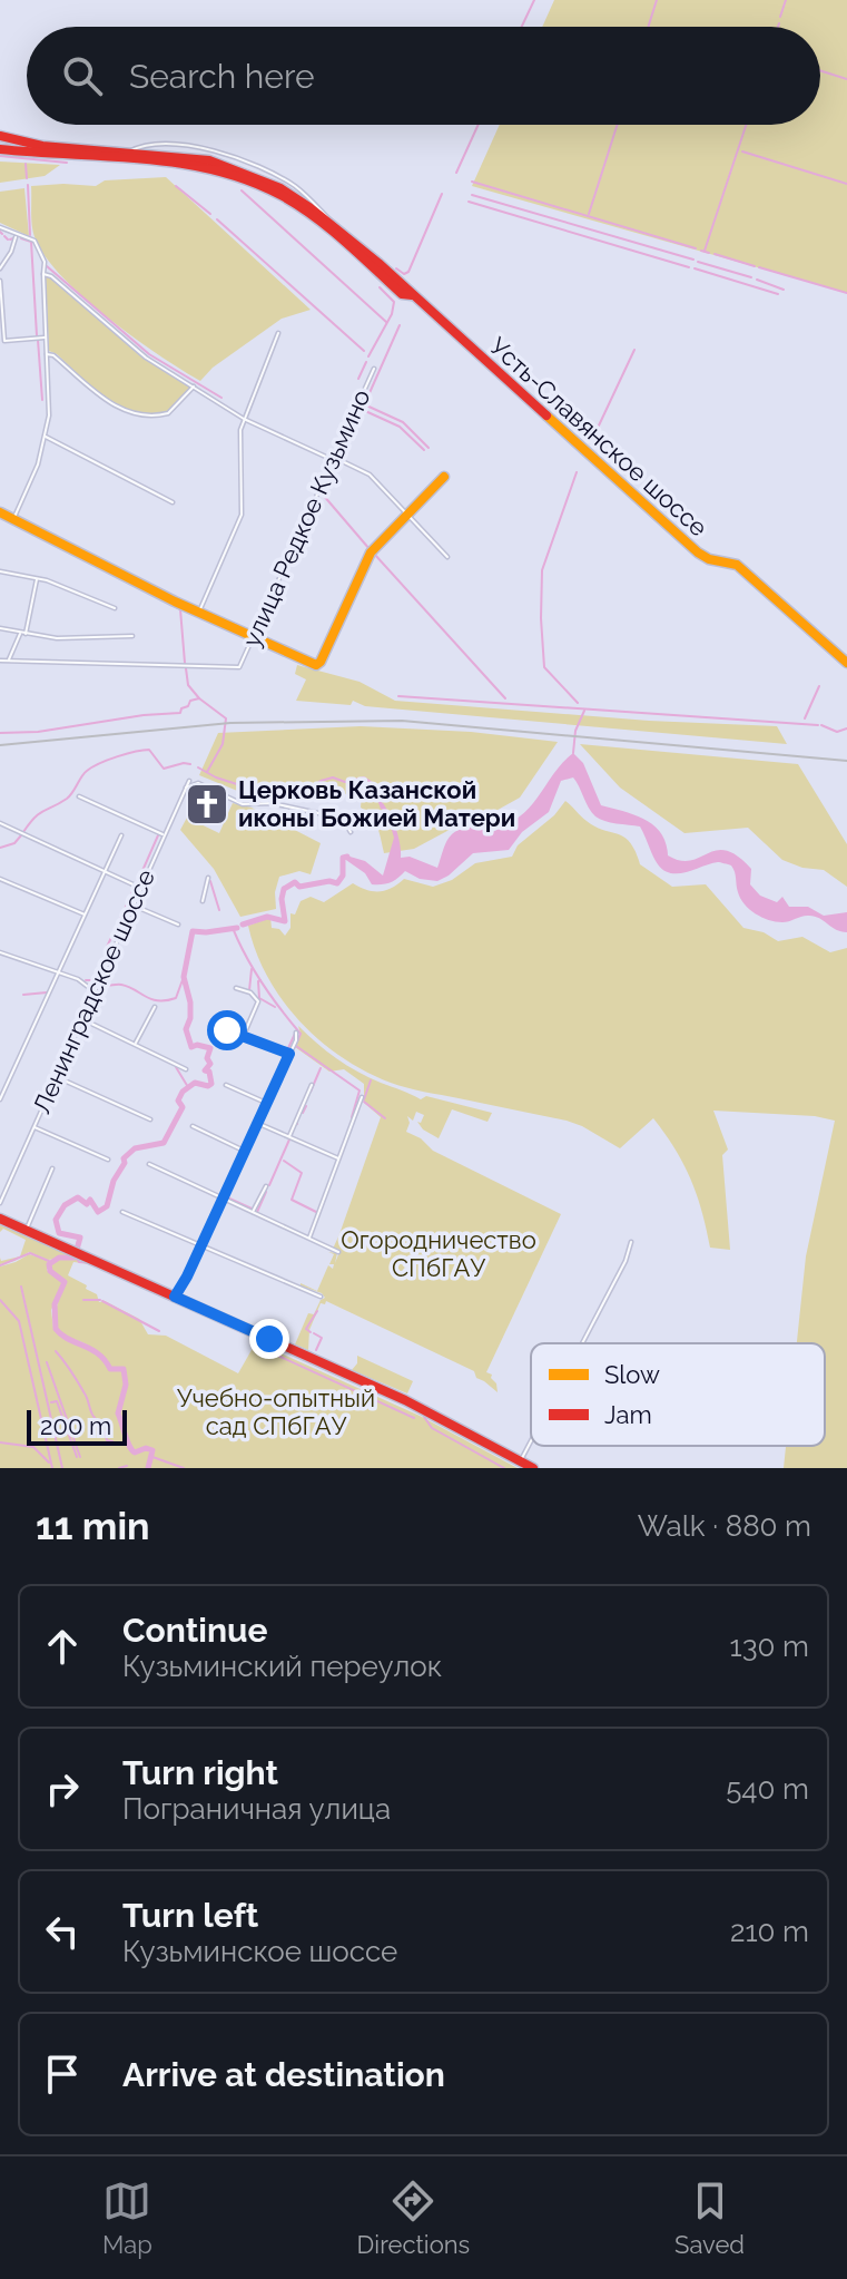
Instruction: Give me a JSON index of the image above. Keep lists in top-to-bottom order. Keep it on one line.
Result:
{"streets":{"street":["Усть-Славянское шоссе","улица Редкое Кузьмино","Ленинградское шоссе"]},"parks":["Огородничество СПбГАУ","Учебно-опытный сад СПбГАУ"],"places":{"church":["Церковь Казанской иконы Божией Матери"]},"legend":["Slow","Jam"],"scale_bar":"200 m","page":{"search":"Search here","scale":"200 m","heading":["11 min","Walk · 880 m"],"list":[["Continue","Кузьминский переулок","130 m"],["Turn right","Пограничная улица","540 m"],["Turn left","Кузьминское шоссе","210 m"],"Arrive at destination"],"nav":["Map","Directions","Saved"]}}
